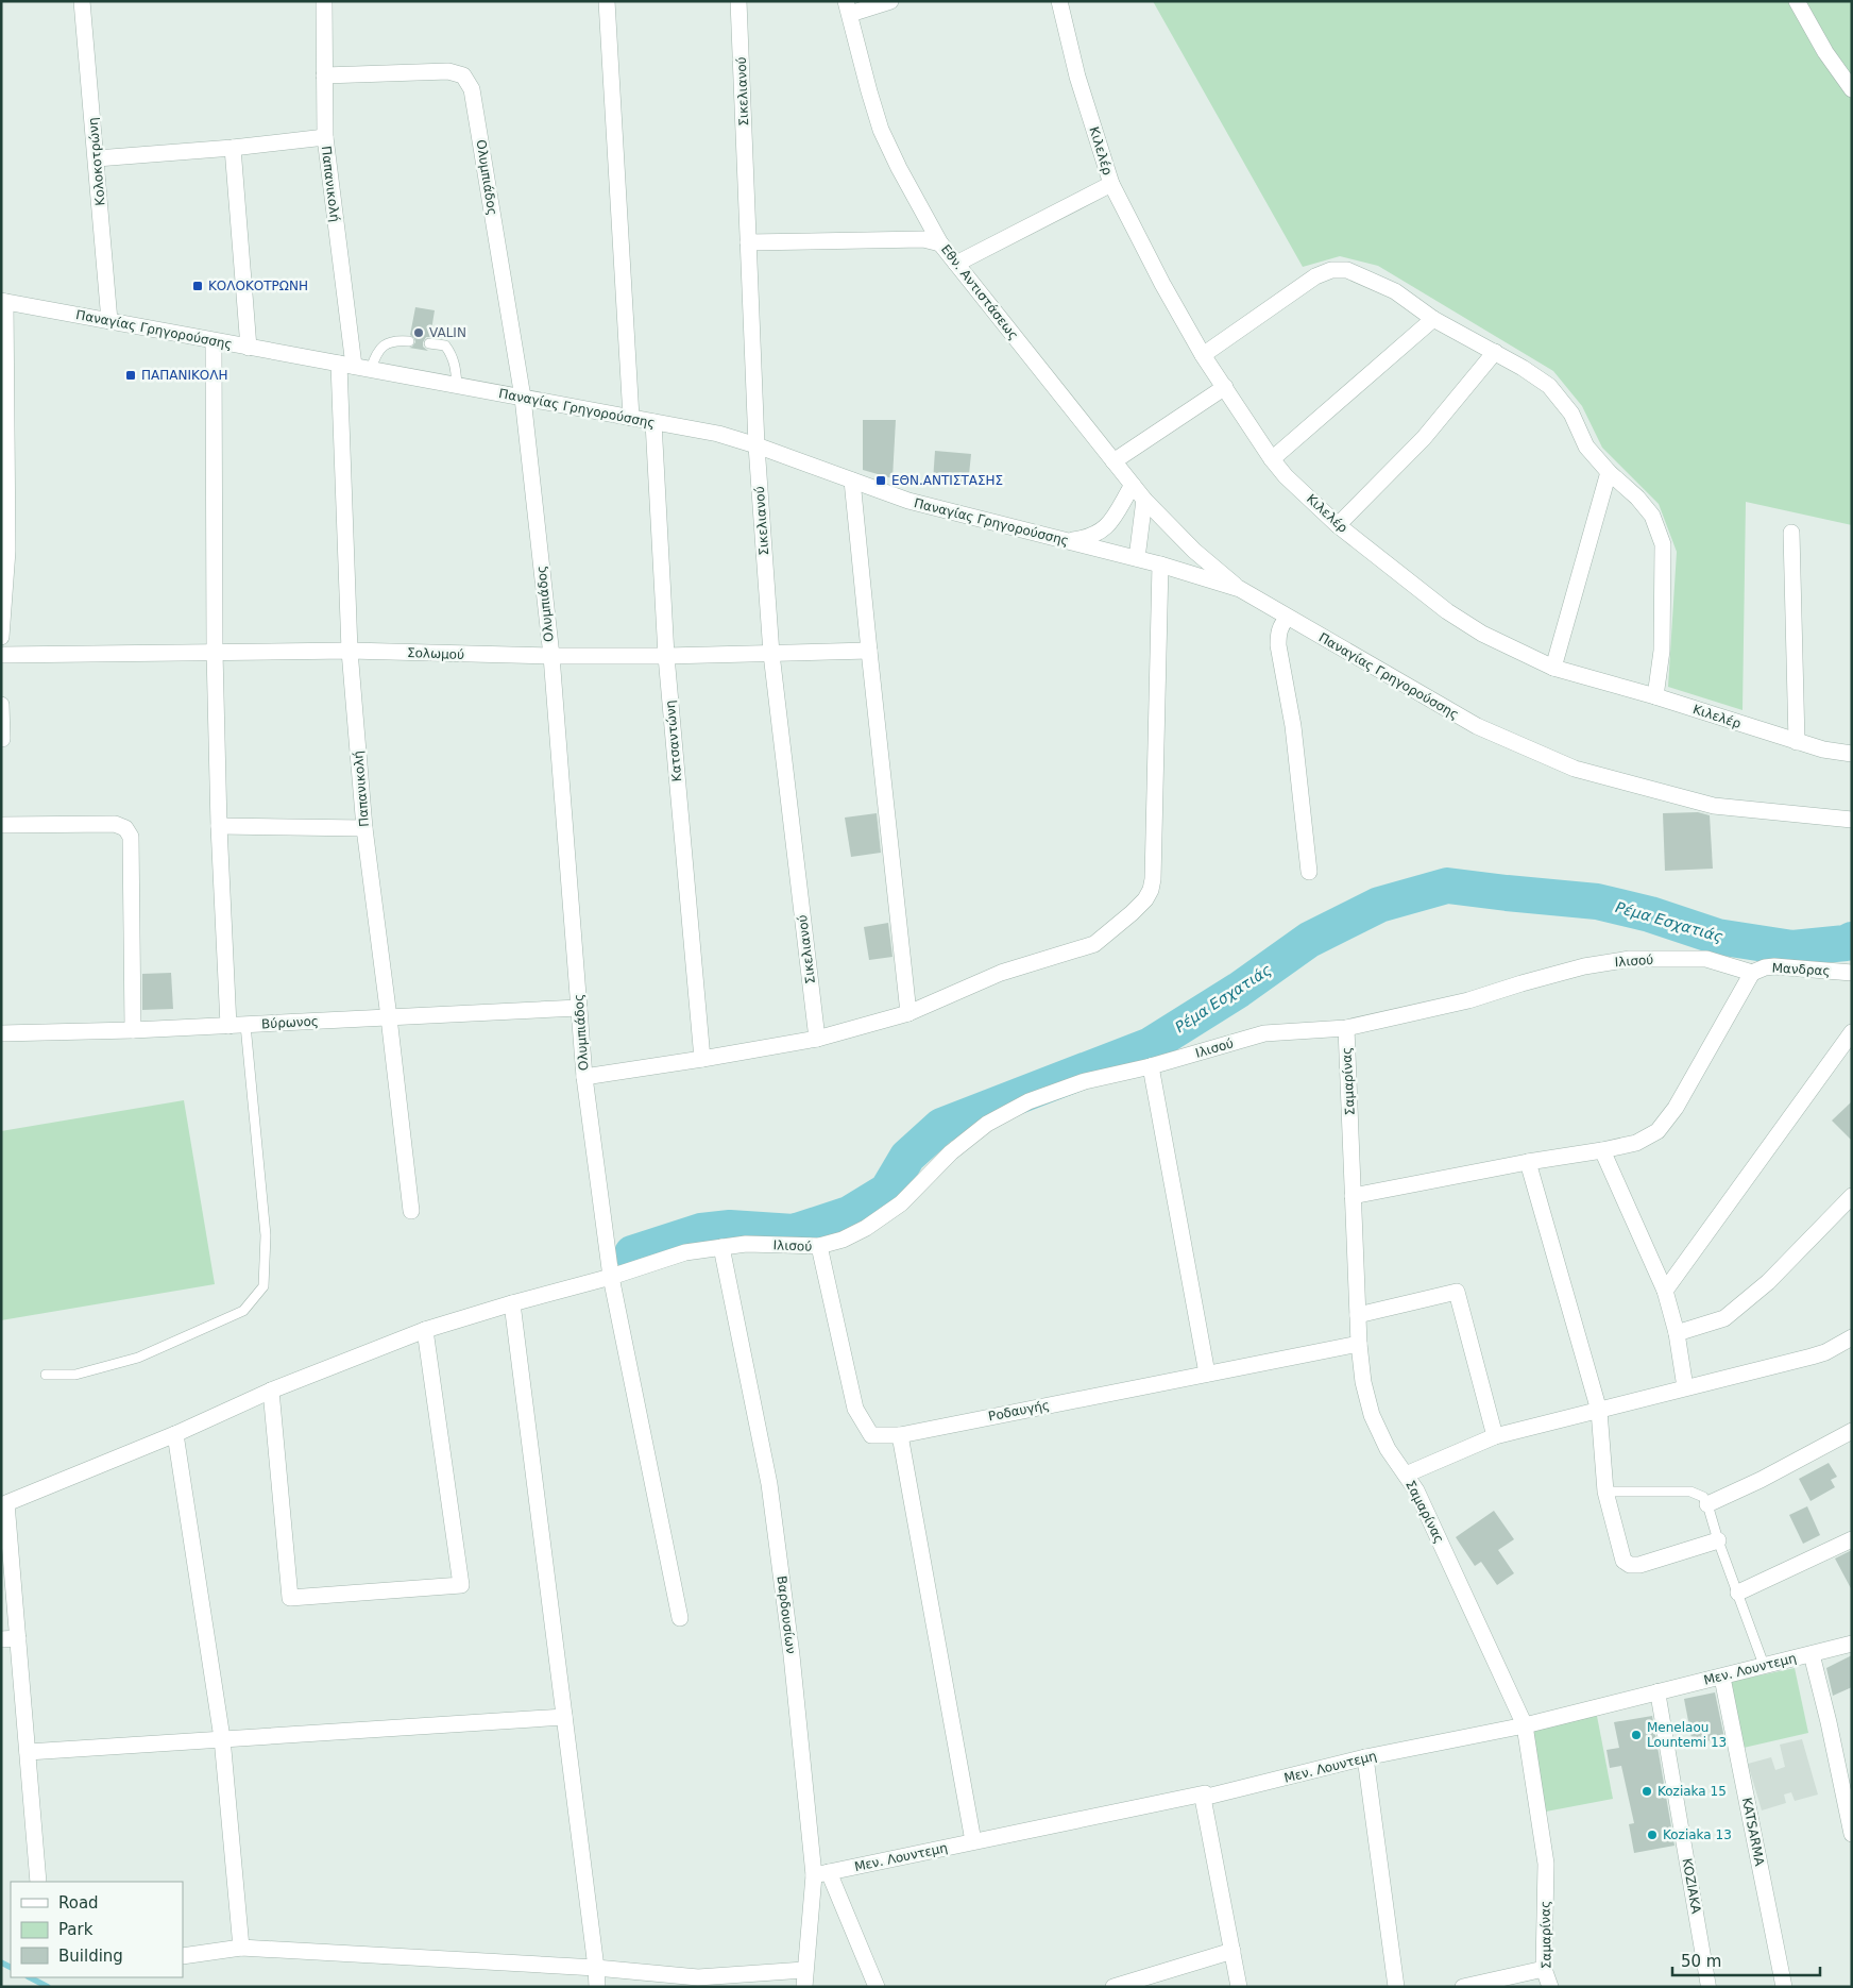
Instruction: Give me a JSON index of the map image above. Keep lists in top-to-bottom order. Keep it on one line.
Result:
{"streets":{"street":["Σικελιανού","Κιλελέρ","Κολοκοτρώνη","Ολυμπιάδος","Παπανικολή","Εθν. Αντιστάσεως","Παναγίας Γρηγορούσσης","Σολωμού","Κατσαντώνη","Ιλισού","Μανδρας","Βύρωνος","Σαμαρίνας","Ροδαυγής","Βαρδουσίων","Μεν. Λουντεμη","KATSARMA","KOZIAKA"]},"crossings":[["Σικελιανού","Παναγίας Γρηγορούσσης"],["Σικελιανού","Σολωμού"],["Κολοκοτρώνη","Παναγίας Γρηγορούσσης"],["Ολυμπιάδος","Παπανικολή"],["Ολυμπιάδος","Παναγίας Γρηγορούσσης"],["Ολυμπιάδος","Σολωμού"],["Ολυμπιάδος","Ιλισού"],["Ολυμπιάδος","Βύρωνος"],["Παπανικολή","Παναγίας Γρηγορούσσης"],["Παπανικολή","Σολωμού"],["Παπανικολή","Βύρωνος"],["Εθν. Αντιστάσεως","Παναγίας Γρηγορούσσης"],["Παναγίας Γρηγορούσσης","Κατσαντώνη"],["Σολωμού","Κατσαντώνη"],["Ιλισού","Μανδρας"],["Ιλισού","Σαμαρίνας"],["Ιλισού","Ροδαυγής"],["Ιλισού","Βαρδουσίων"],["Σαμαρίνας","Ροδαυγής"],["Σαμαρίνας","Μεν. Λουντεμη"],["Βαρδουσίων","Μεν. Λουντεμη"],["Μεν. Λουντεμη","KATSARMA"],["Μεν. Λουντεμη","KOZIAKA"]],"water":["Ρέμα Εσχατιάς"],"places":{"transit":["ΚΟΛΟΚΟΤΡΩΝΗ","ΠΑΠΑΝΙΚΟΛΗ","ΕΘΝ.ΑΝΤΙΣΤΑΣΗΣ"],"other":["VALIN","Menelaou Lountemi 13","Koziaka 15","Koziaka 13"]},"legend":["Road","Park","Building"],"scale_bar":"50 m"}
